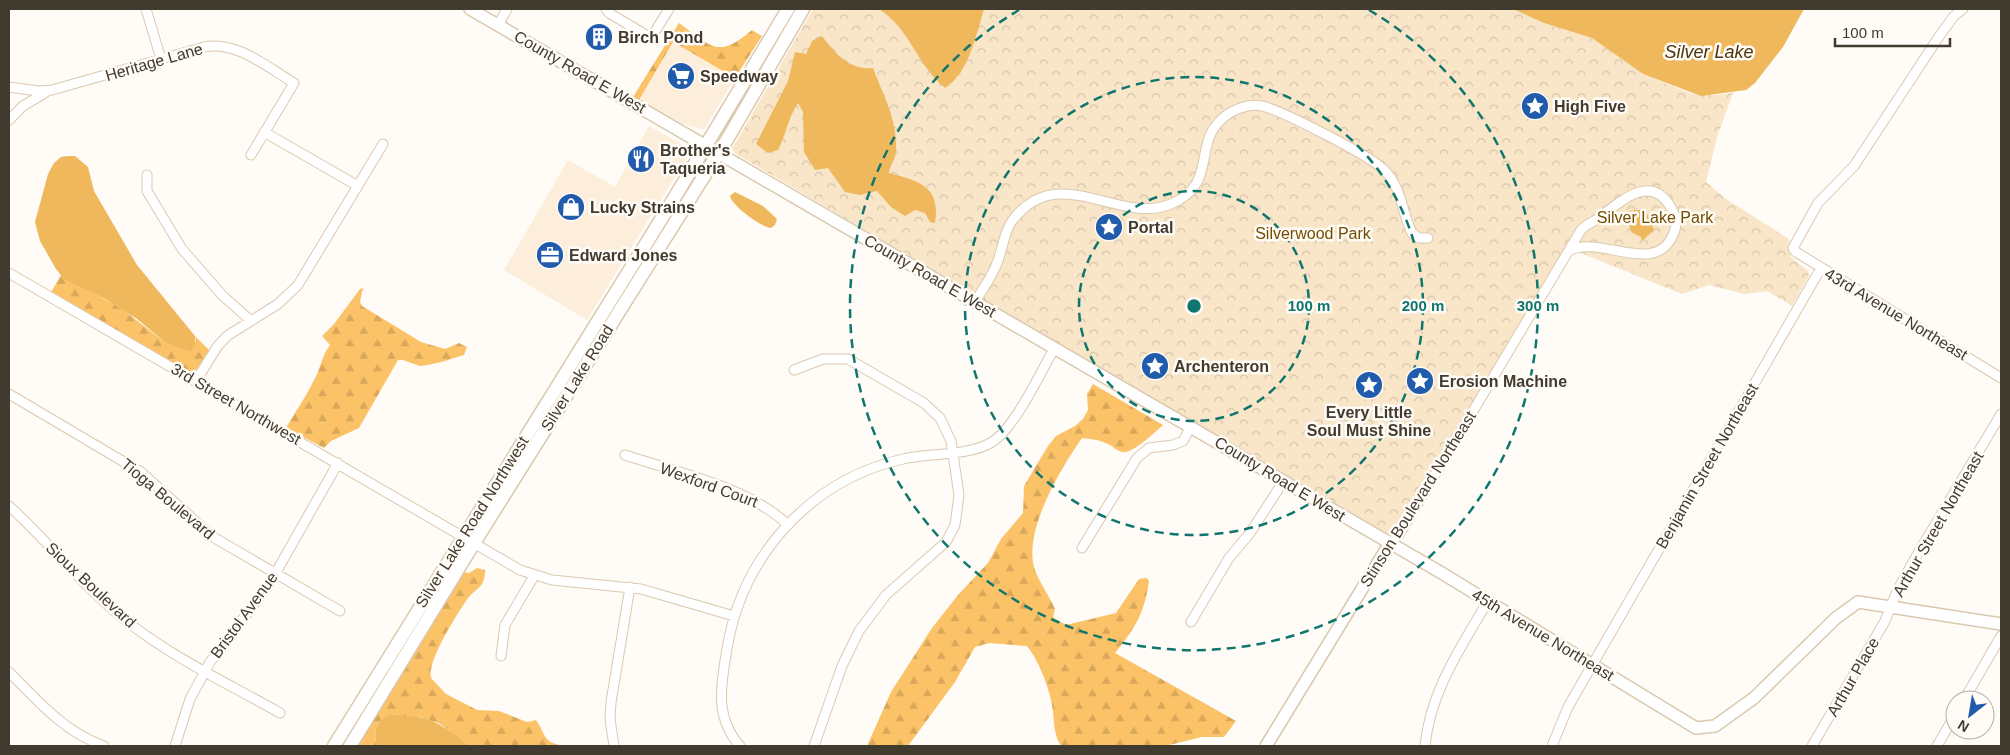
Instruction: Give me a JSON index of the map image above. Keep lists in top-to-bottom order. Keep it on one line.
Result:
{"streets":{"main road":["Silver Lake Road","Silver Lake Road Northwest"],"street":["Heritage Lane","County Road E West","43rd Avenue Northeast","3rd Street Northwest","Benjamin Street Northeast","Wexford Court","Tioga Boulevard","Stinson Boulevard Northeast","Arthur Street Northeast","Sioux Boulevard","Bristol Avenue","45th Avenue Northeast","Arthur Place"]},"crossings":[["County Road E West","Silver Lake Road"],["County Road E West","Stinson Boulevard Northeast"],["County Road E West","Silver Lake Road Northwest"],["County Road E West","45th Avenue Northeast"],["43rd Avenue Northeast","Benjamin Street Northeast"],["Silver Lake Road","3rd Street Northwest"],["Silver Lake Road","Silver Lake Road Northwest"],["3rd Street Northwest","Silver Lake Road Northwest"],["3rd Street Northwest","Bristol Avenue"],["Benjamin Street Northeast","45th Avenue Northeast"],["Tioga Boulevard","Bristol Avenue"],["Stinson Boulevard Northeast","45th Avenue Northeast"],["Arthur Street Northeast","45th Avenue Northeast"],["Arthur Street Northeast","Arthur Place"],["Sioux Boulevard","Bristol Avenue"]],"water":["Silver Lake"],"parks":["Silver Lake Park","Silverwood Park"],"places":{"building":["Birch Pond"],"supermarket":["Speedway"],"place":["High Five","Portal","Archenteron","Erosion Machine","Every Little Soul Must Shine"],"restaurant":["Brother's Taqueria"],"shop":["Lucky Strains"],"office":["Edward Jones"]},"scale_bar":"100 m","north":"bottom left","rings":["100 m","200 m","300 m"]}
